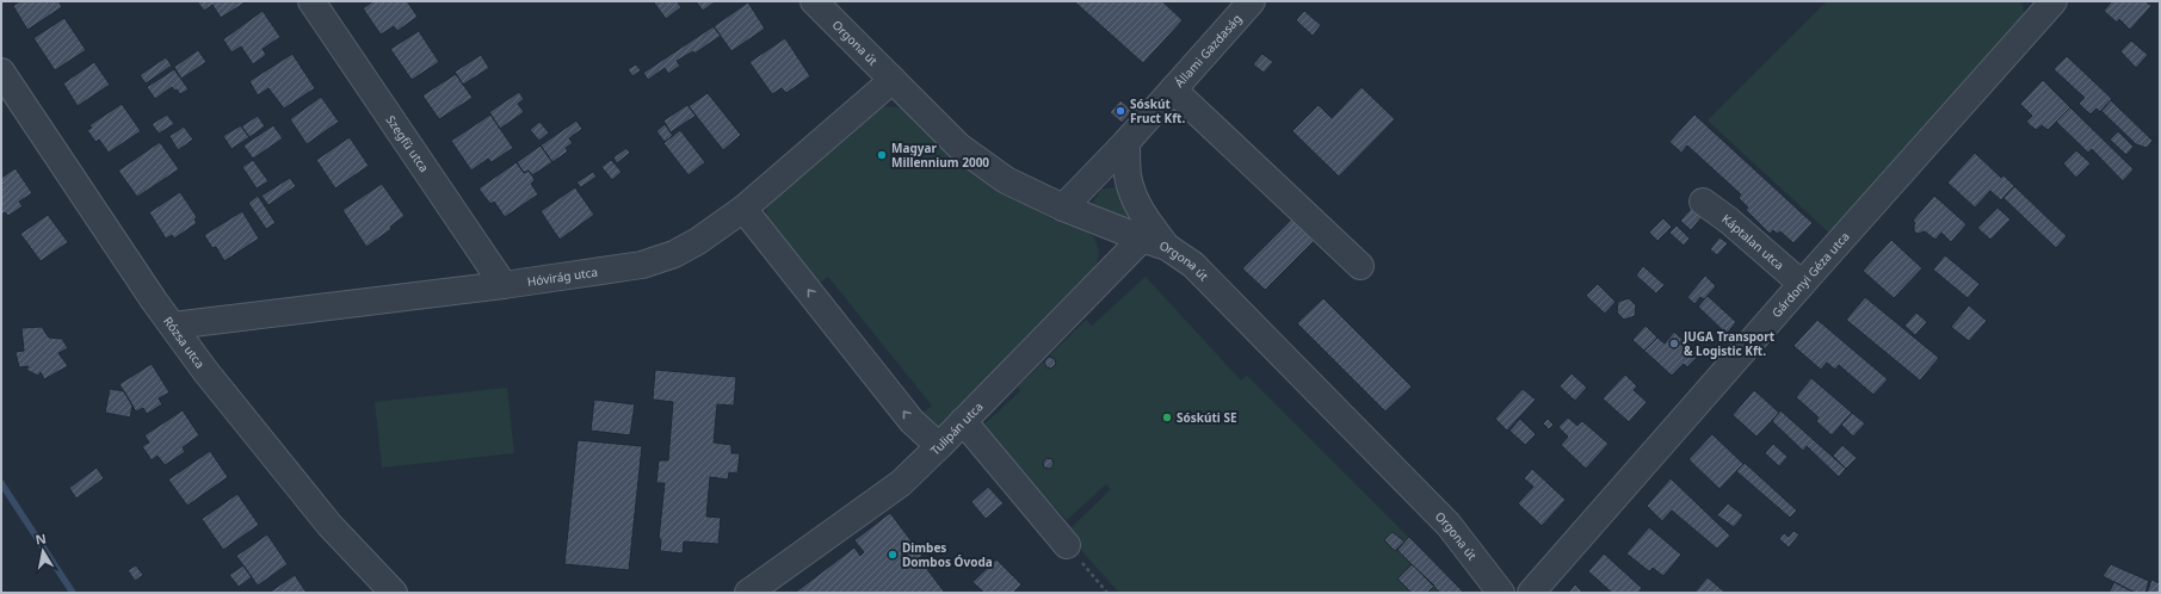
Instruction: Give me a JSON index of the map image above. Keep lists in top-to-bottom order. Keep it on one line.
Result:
{"streets":{"street":["Orgona út","Állami Gazdaság","Szegfű utca","Káptalan utca","Gárdonyi Géza utca","Hóvirág utca","Rózsa utca","Tulipán utca"]},"crossings":[["Orgona út","Állami Gazdaság"],["Orgona út","Hóvirág utca"],["Orgona út","Tulipán utca"],["Szegfű utca","Hóvirág utca"],["Káptalan utca","Gárdonyi Géza utca"],["Hóvirág utca","Rózsa utca"]],"places":["Sóskút Fruct Kft.","Magyar Millennium 2000","JUGA Transport & Logistic Kft.","Sóskúti SE","Dimbes Dombos Óvoda"],"north":"top"}
